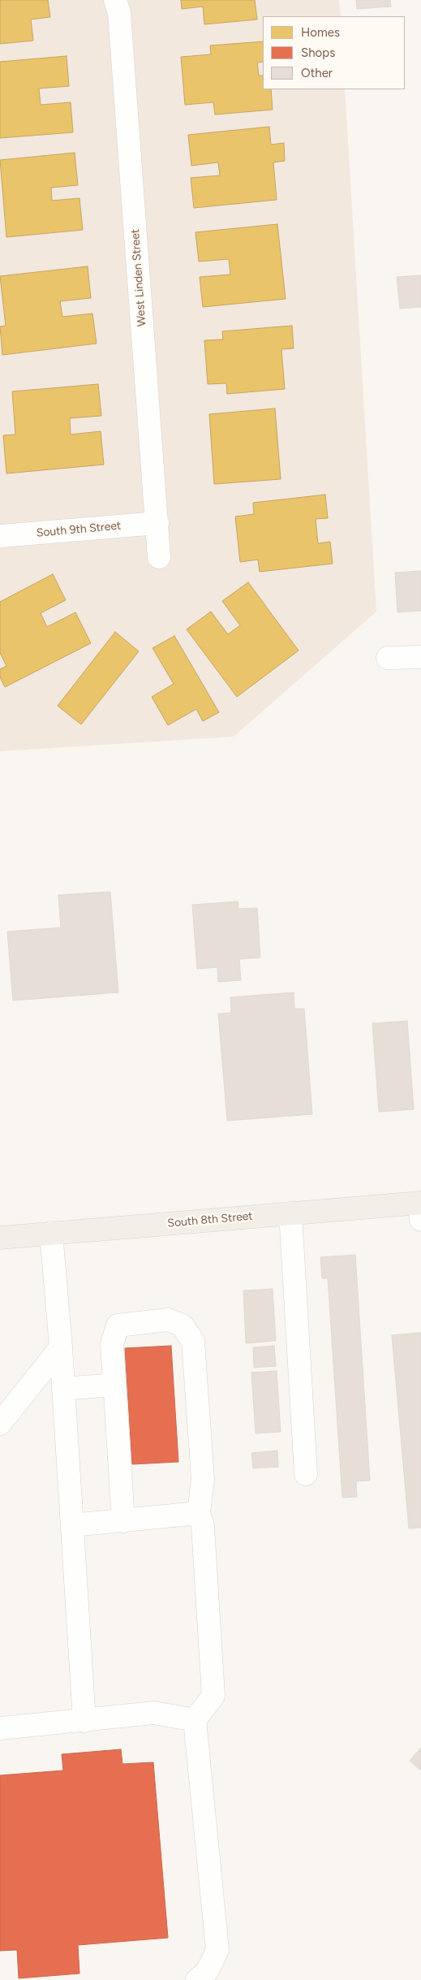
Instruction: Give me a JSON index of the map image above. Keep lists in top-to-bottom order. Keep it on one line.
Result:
{"streets":{"main road":["South 8th Street"],"street":["West Linden Street","South 9th Street"]},"crossings":[["West Linden Street","South 9th Street"]],"legend":["Homes","Shops","Other"]}
